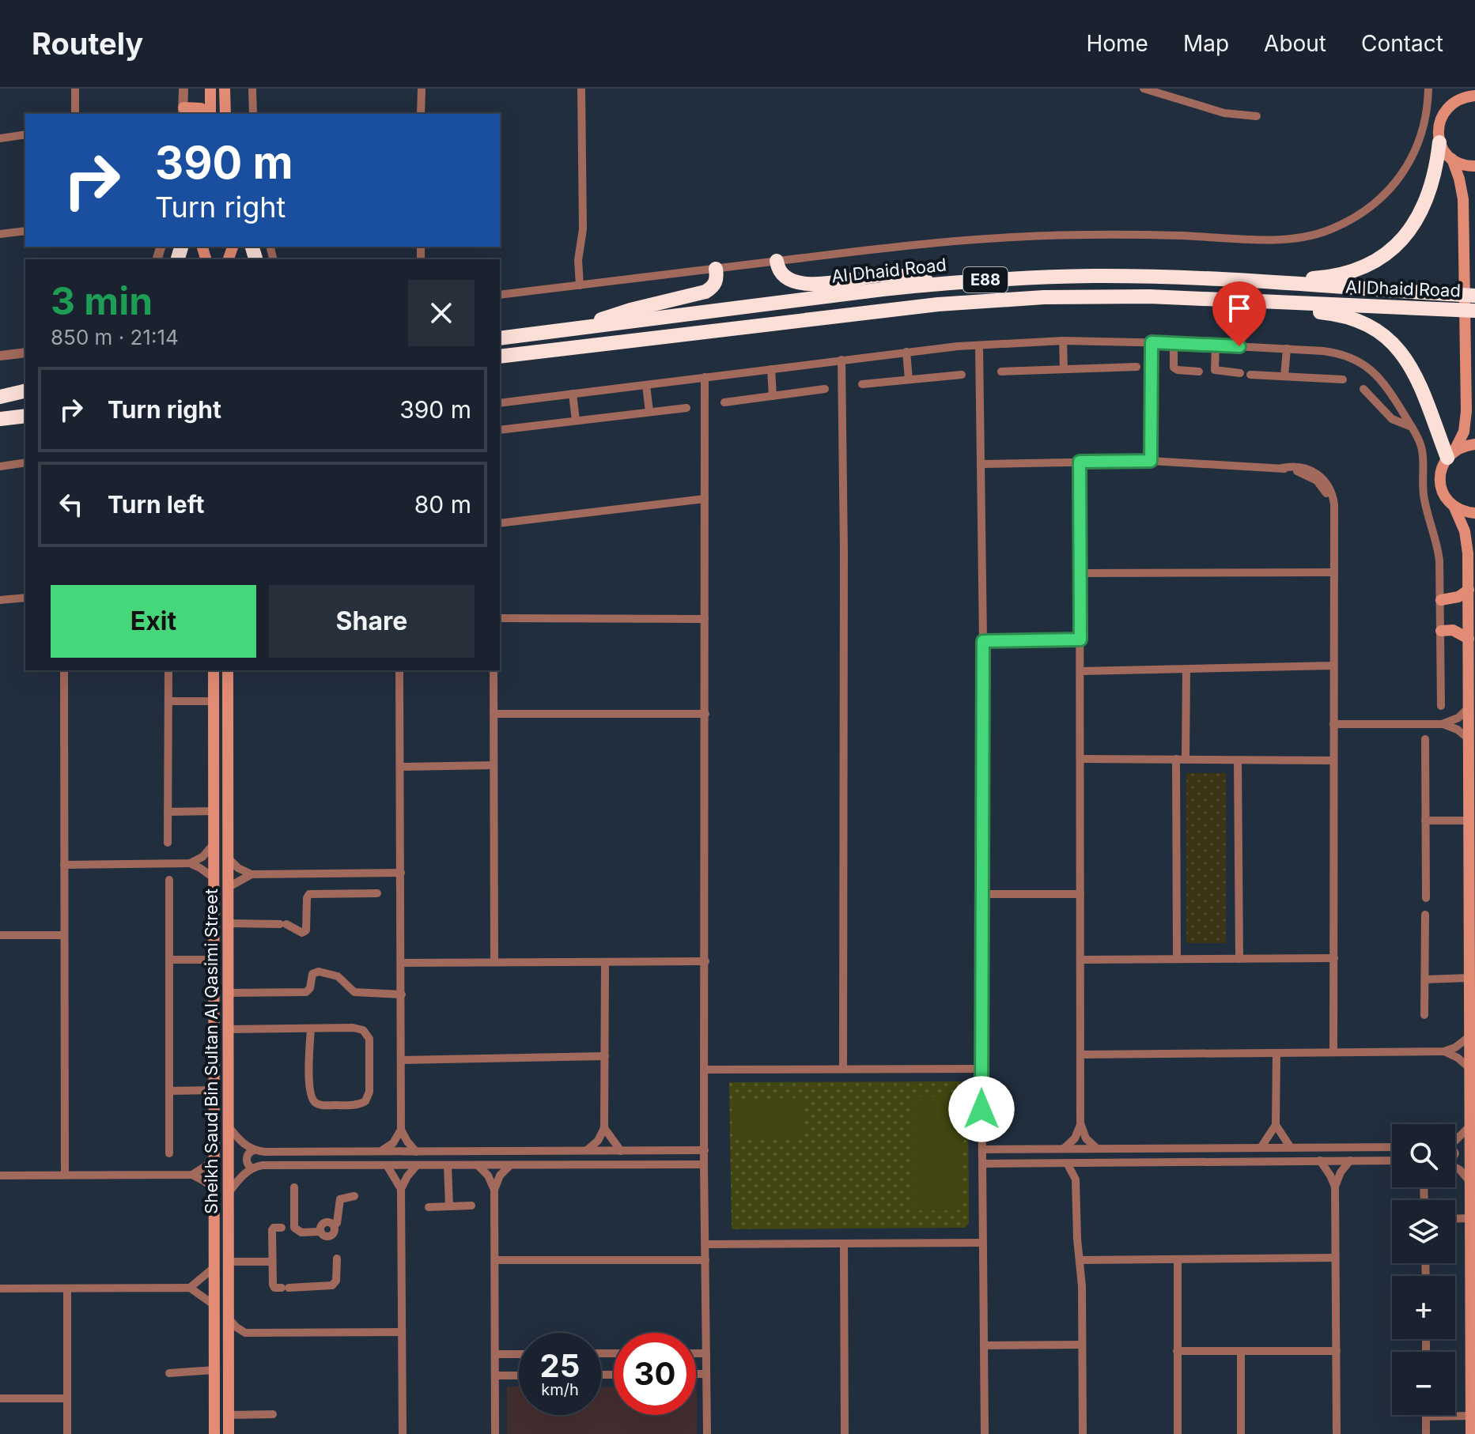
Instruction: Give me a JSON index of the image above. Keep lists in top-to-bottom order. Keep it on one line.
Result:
{"streets":{"highway":["Al Dhaid Road","E88"],"main road":["Sheikh Saud Bin Sultan Al Qasimi Street"]},"page":{"header":"Routely","nav":["Home","Map","About","Contact"],"turn":["390 m","Turn right"],"heading":["3 min","850 m · 21:14"],"list":[{"name":"Turn right","value":"390 m"},{"name":"Turn left","value":"80 m"}],"buttons":["Exit","Share"],"map_buttons":["+","−"],"speed":"25 km/h","limit":"30"}}
